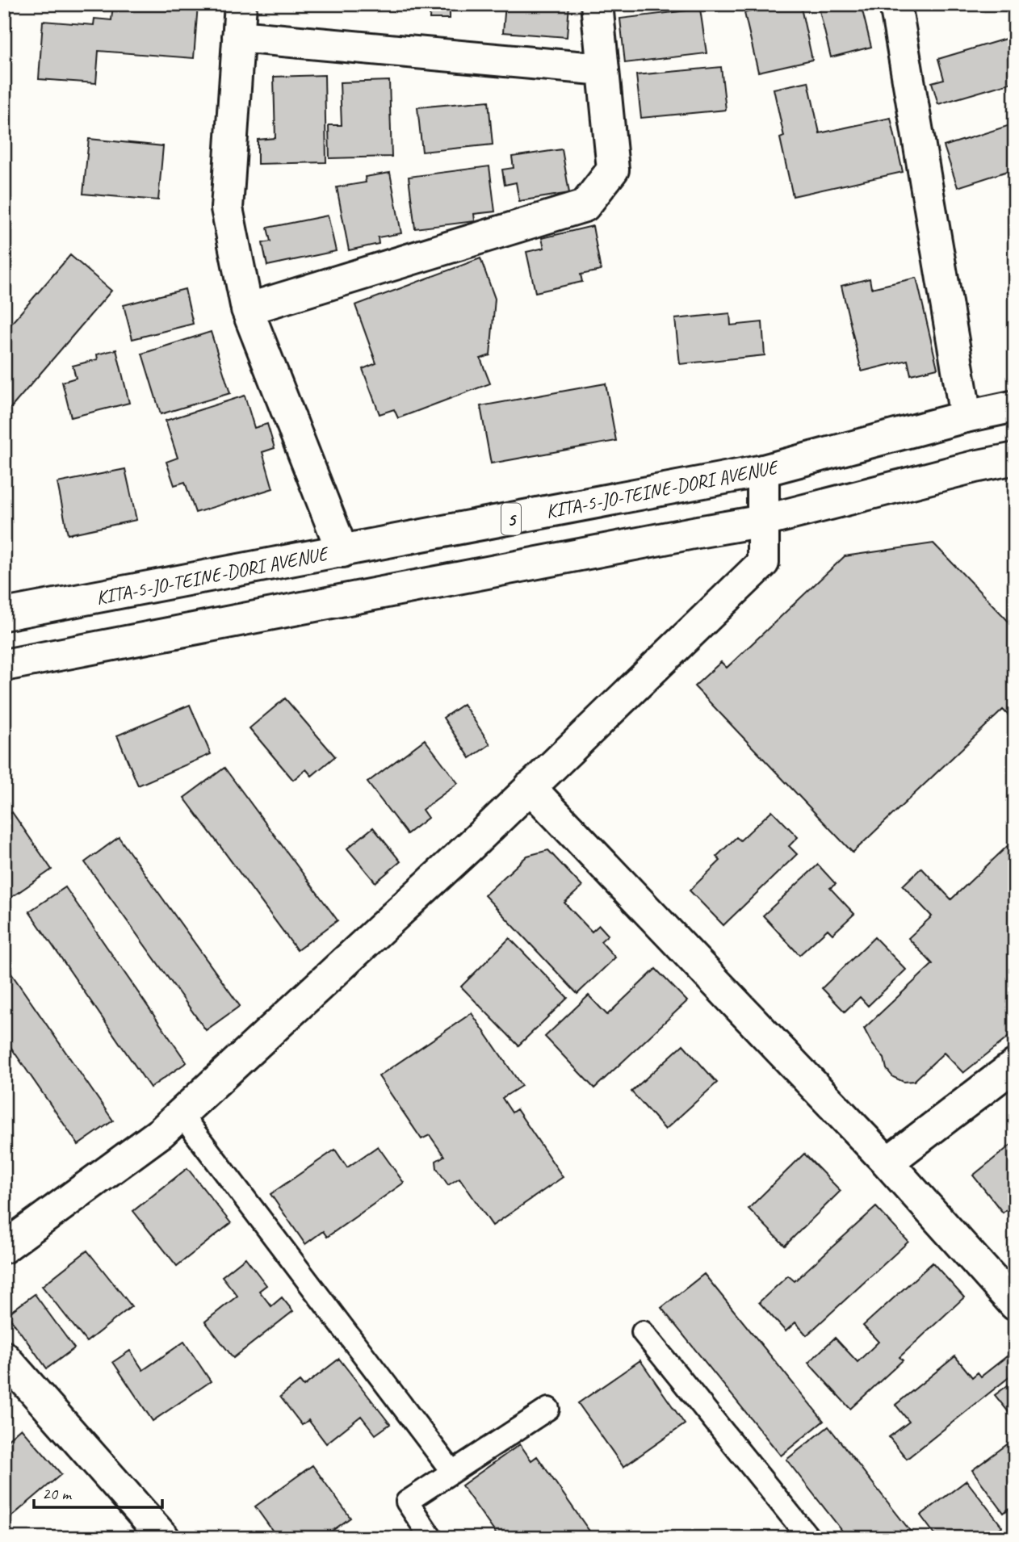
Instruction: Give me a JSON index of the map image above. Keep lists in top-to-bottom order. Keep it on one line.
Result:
{"streets":{"main road":["KITA-5-JO-TEINE-DORI AVENUE","5"]},"scale_bar":"20 m"}
